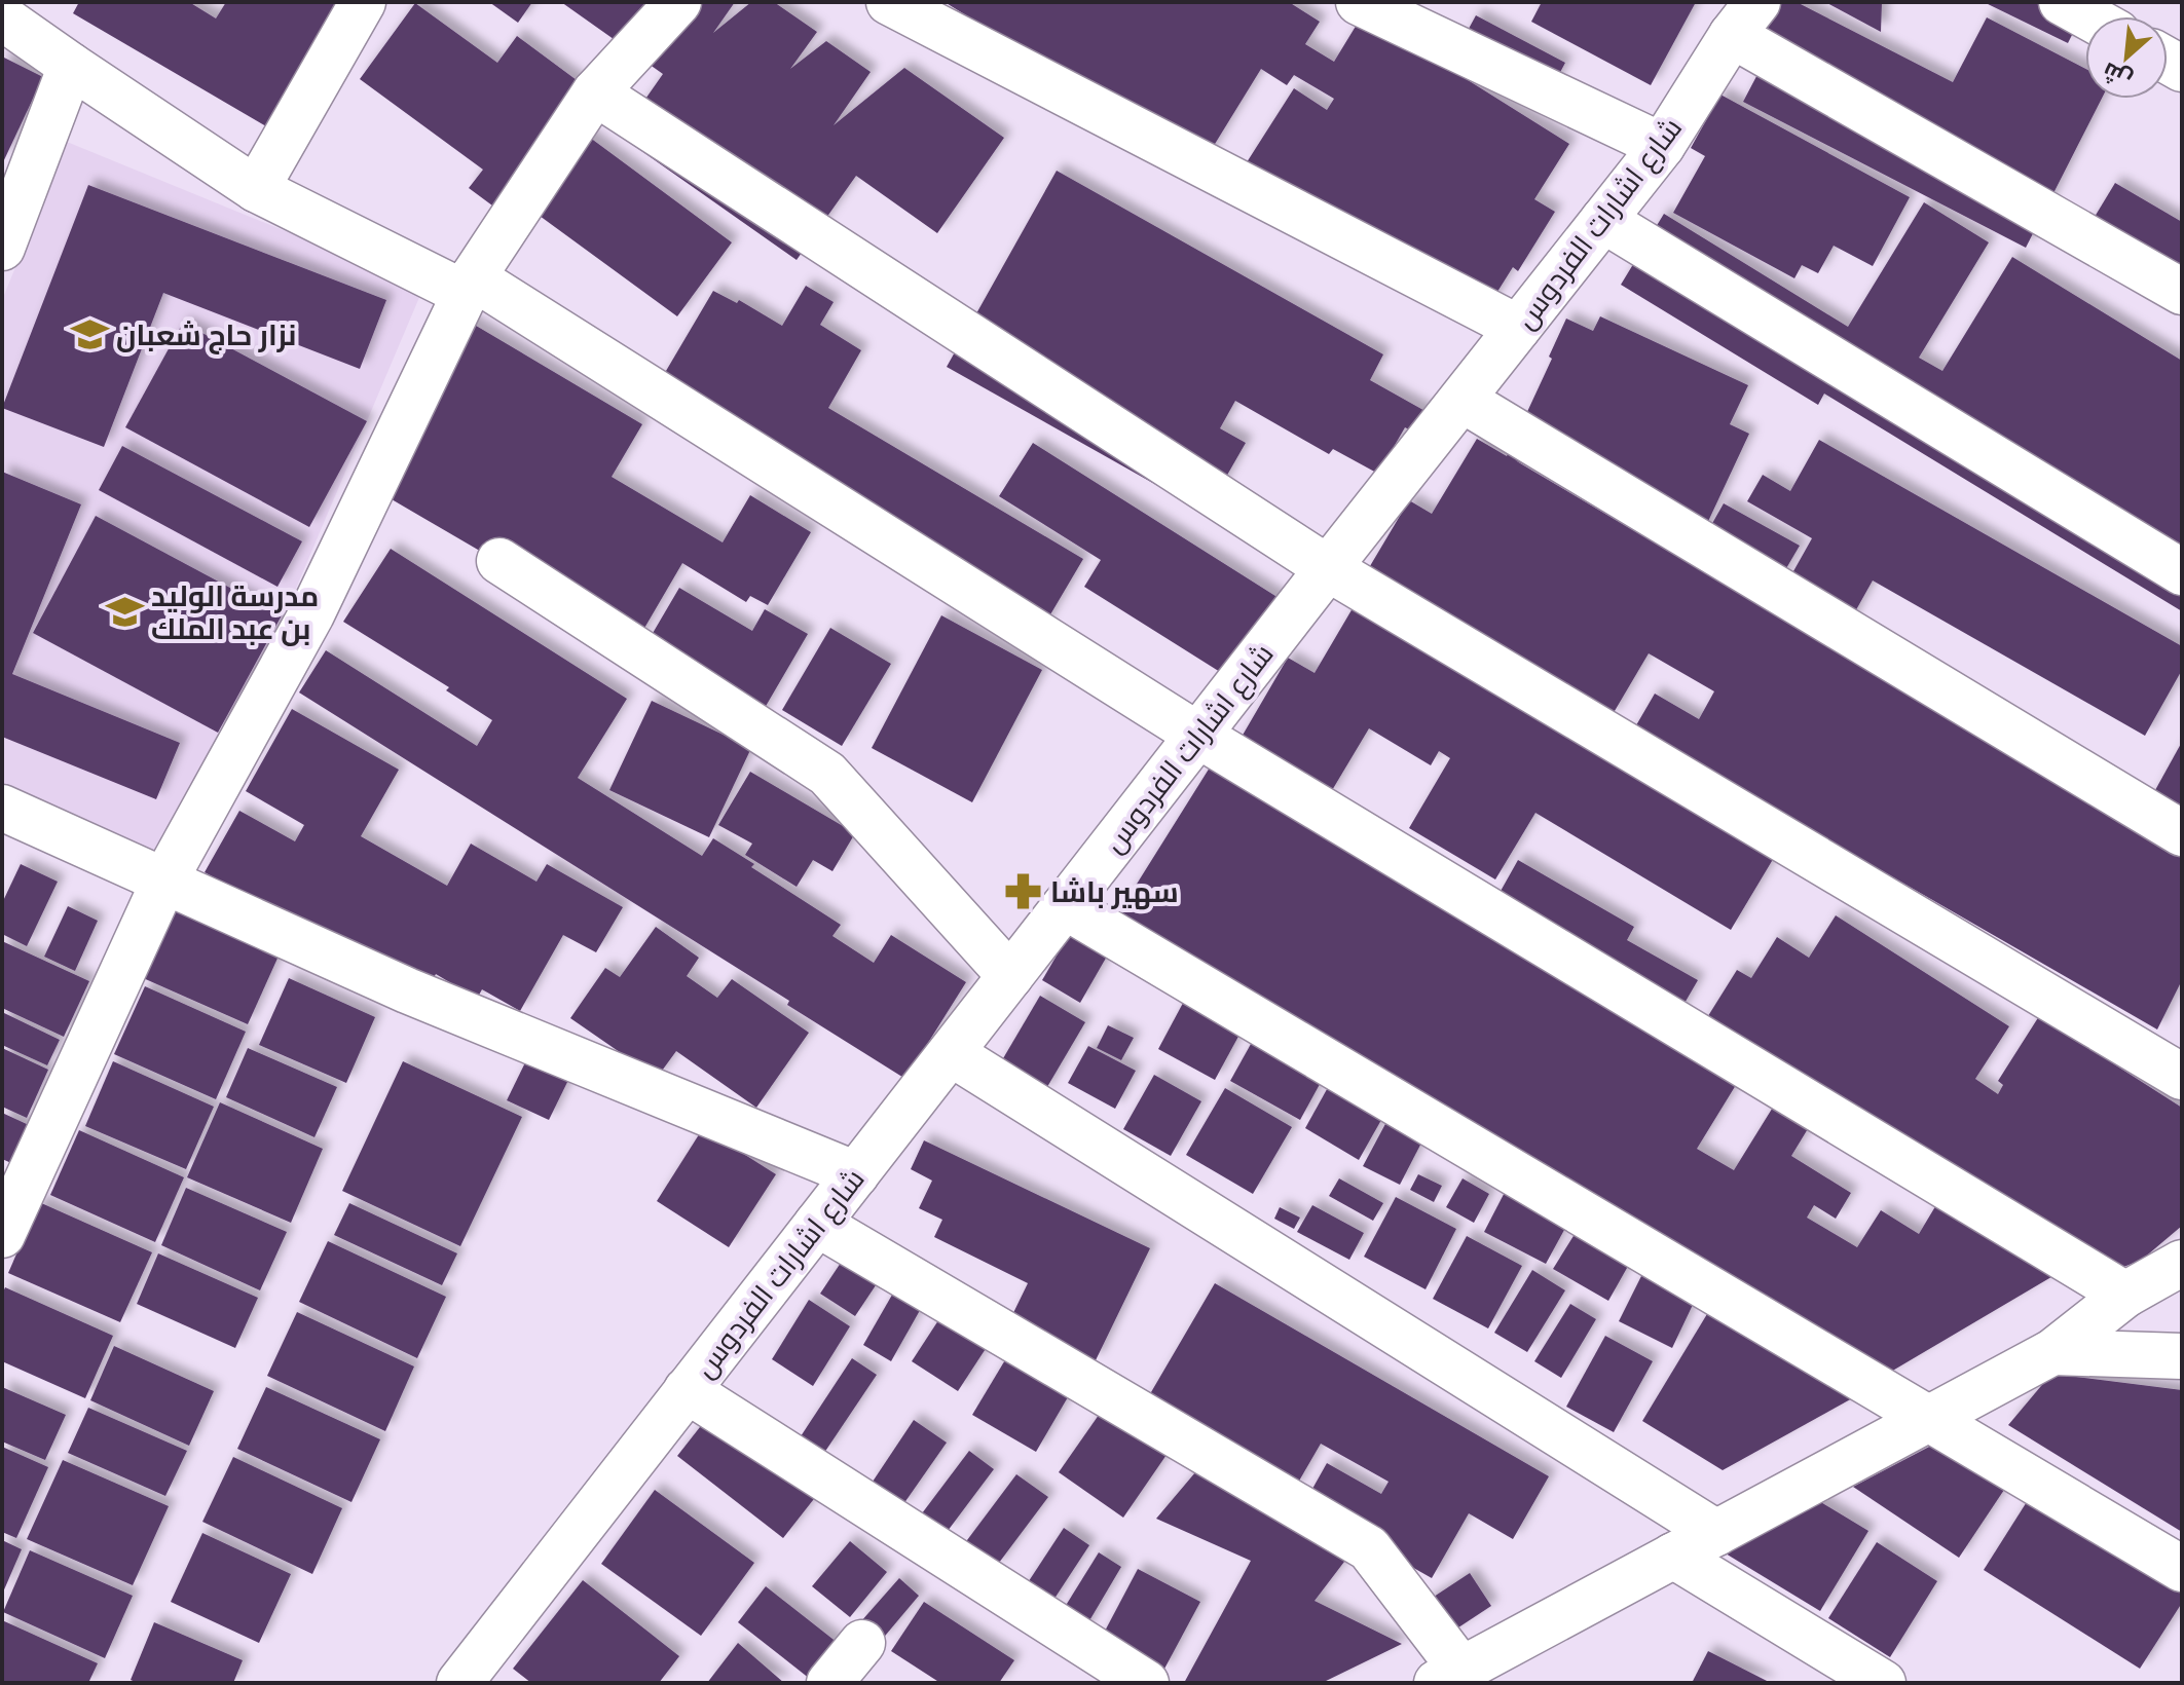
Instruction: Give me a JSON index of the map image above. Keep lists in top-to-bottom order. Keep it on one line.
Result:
{"streets":{"street":["شارع اشارات الفردوس"]},"places":{"school or university":["نزار حاج شعبان","مدرسة الوليد بن عبد الملك"],"pharmacy":["سهير باشا"]},"north":"bottom left"}
